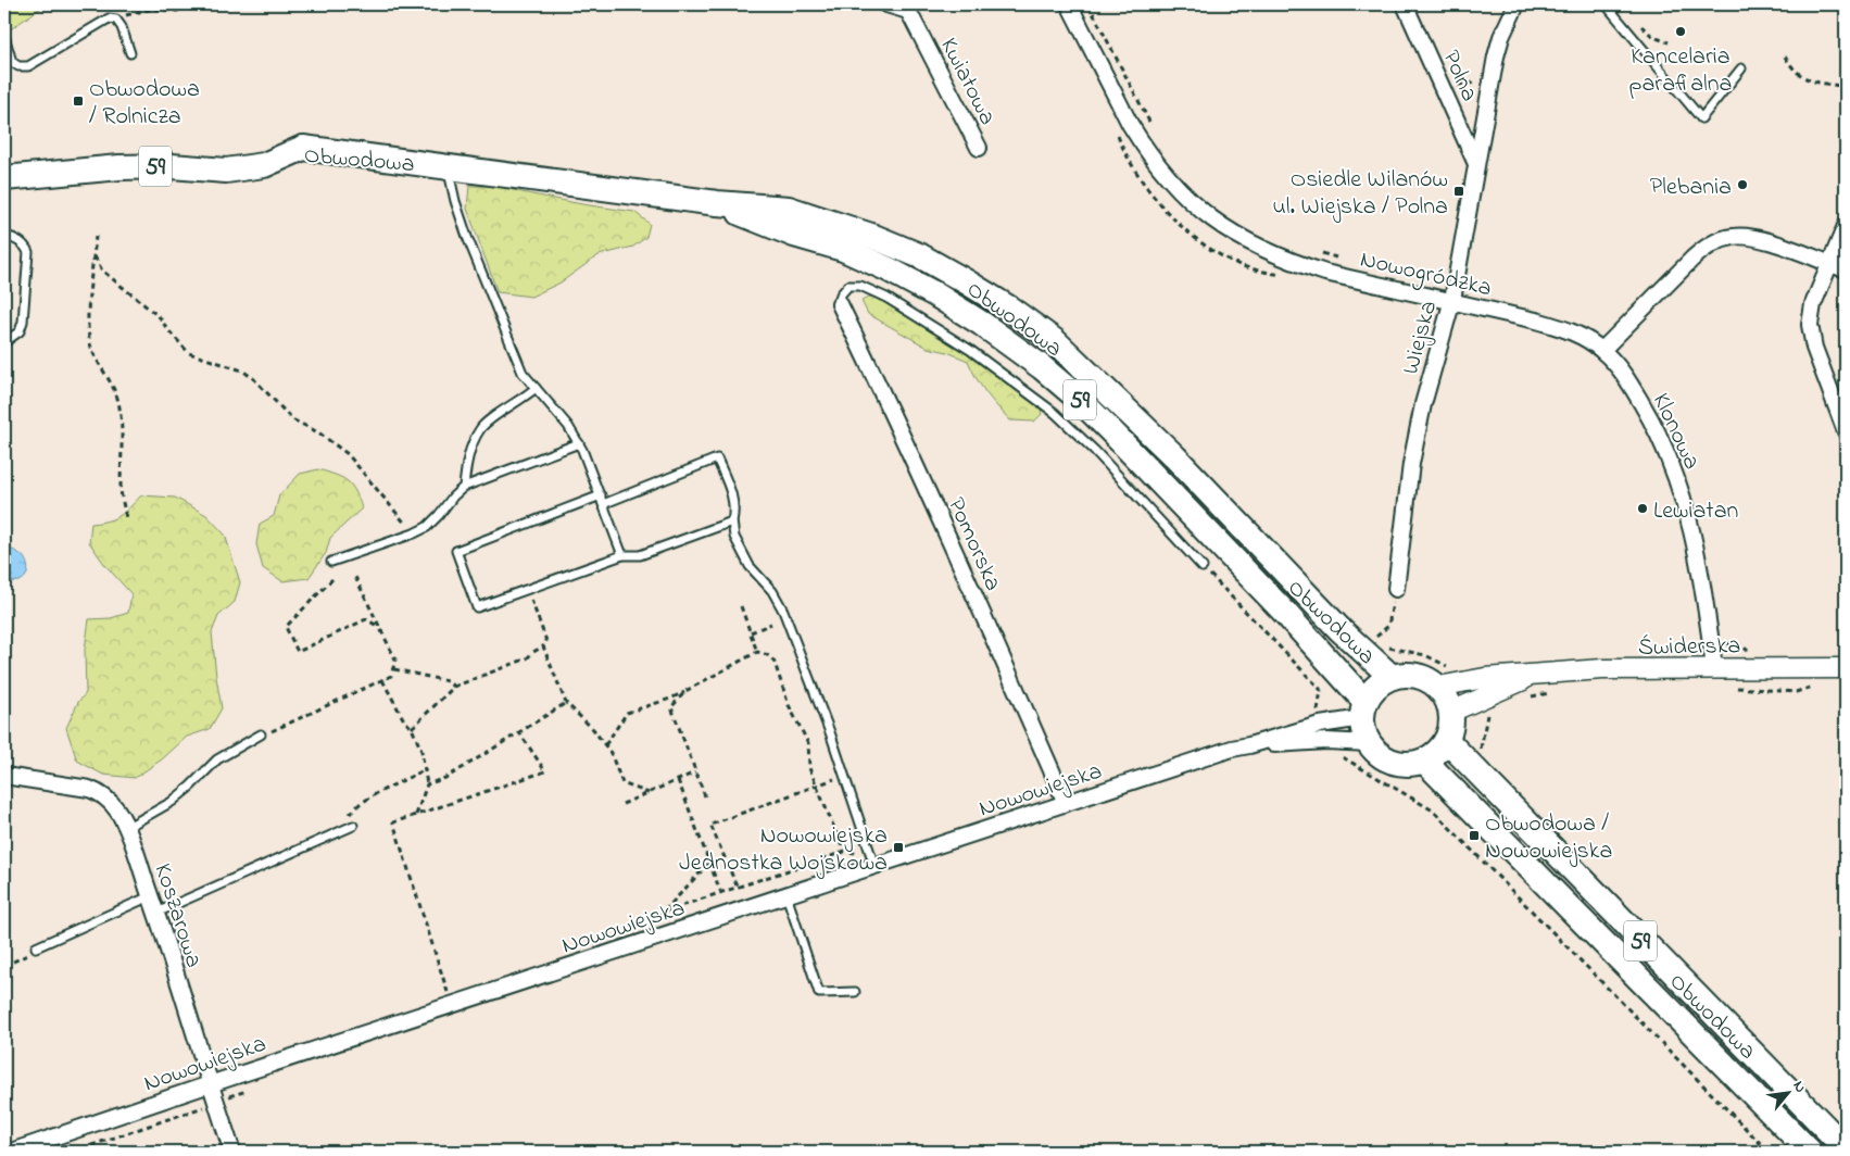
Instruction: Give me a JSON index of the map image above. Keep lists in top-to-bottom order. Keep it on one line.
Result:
{"streets":{"main road":["Obwodowa","59"],"street":["Polna","Kwiatowa","Nowogródzka","Wiejska","Klonowa","Pomorska","Świderska","Nowowiejska","Koszarowa"]},"crossings":[["Polna","Wiejska"],["Obwodowa","Świderska"],["Obwodowa","Nowowiejska"],["Nowogródzka","Wiejska"],["Nowogródzka","Klonowa"],["Klonowa","Świderska"],["Pomorska","Nowowiejska"],["Świderska","Nowowiejska"],["Nowowiejska","Koszarowa"]],"places":{"other":["Kancelaria parafialna","Plebania","Lewiatan"],"transit":["Obwodowa / Rolnicza","Osiedle Wilanów ul. Wiejska / Polna","Obwodowa / Nowowiejska","Nowowiejska Jednostka Wojskowa"]},"north":"top right"}
